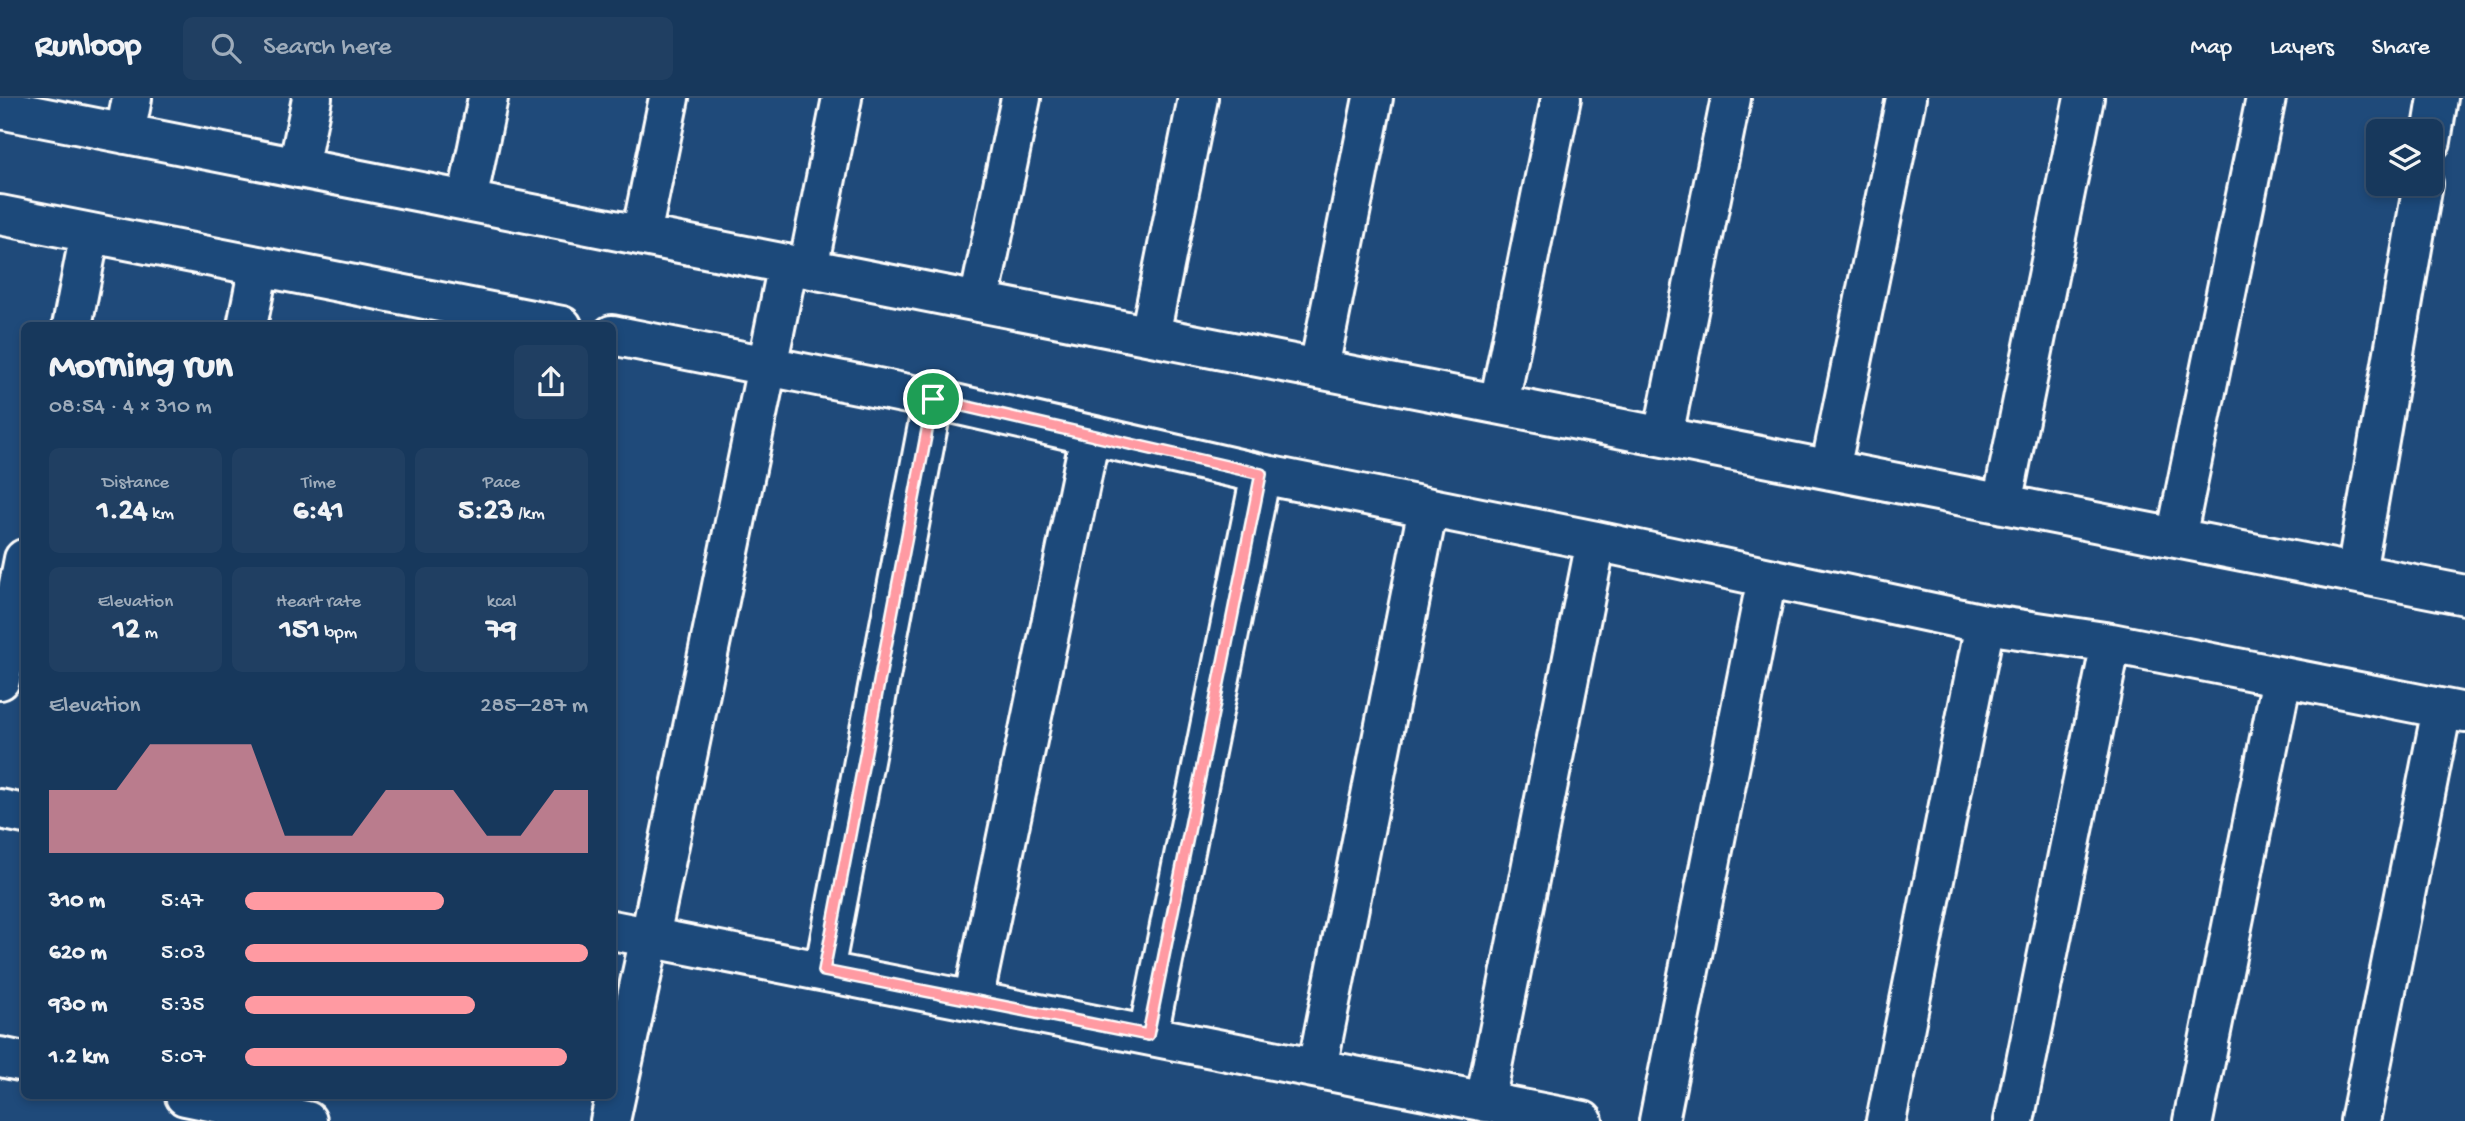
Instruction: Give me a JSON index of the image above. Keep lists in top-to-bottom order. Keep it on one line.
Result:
{"page":{"header":"Runloop","search":"Search here","nav":["Map","Layers","Share"],"heading":["Morning run","08:54 · 4 × 310 m"],"stats":[["Distance","1.24 km"],["Time","6:41"],["Pace","5:23 /km"],["Elevation","12 m"],["Heart rate","151 bpm"],["kcal","79"]],"chart":["Elevation","285–287 m"],"list":[{"name":"310 m","note":"5:47"},{"name":"620 m","note":"5:03"},{"name":"930 m","note":"5:35"},{"name":"1.2 km","note":"5:07"}]}}
